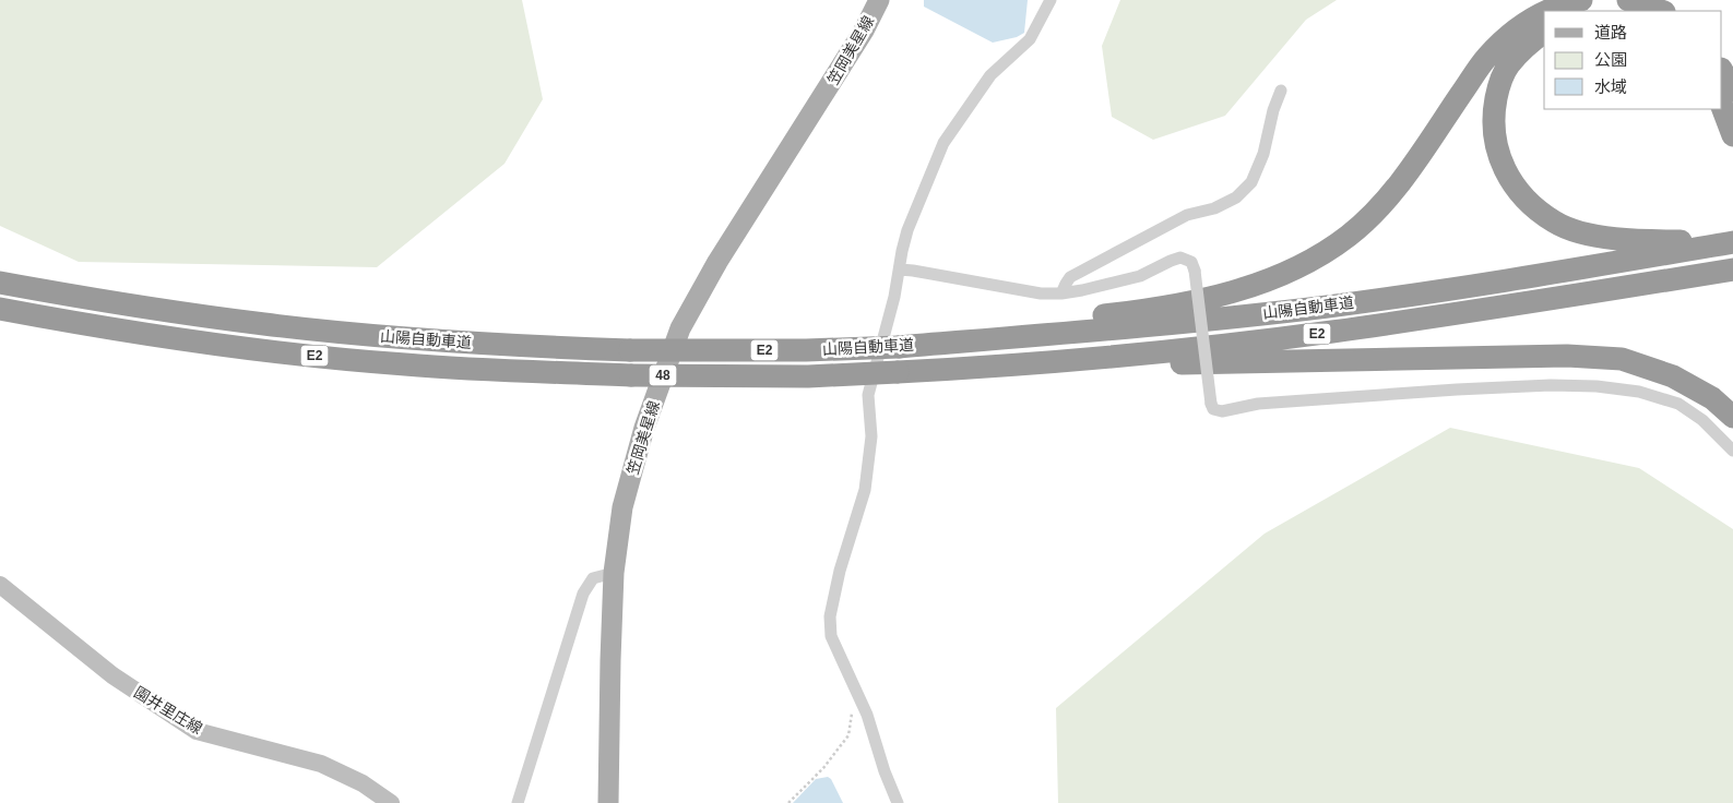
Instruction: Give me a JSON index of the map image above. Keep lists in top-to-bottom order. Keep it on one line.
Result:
{"streets":{"highway":["山陽自動車道","E2"],"main road":["笠岡美星線","48","園井里庄線"]},"legend":["道路","公園","水域"]}
